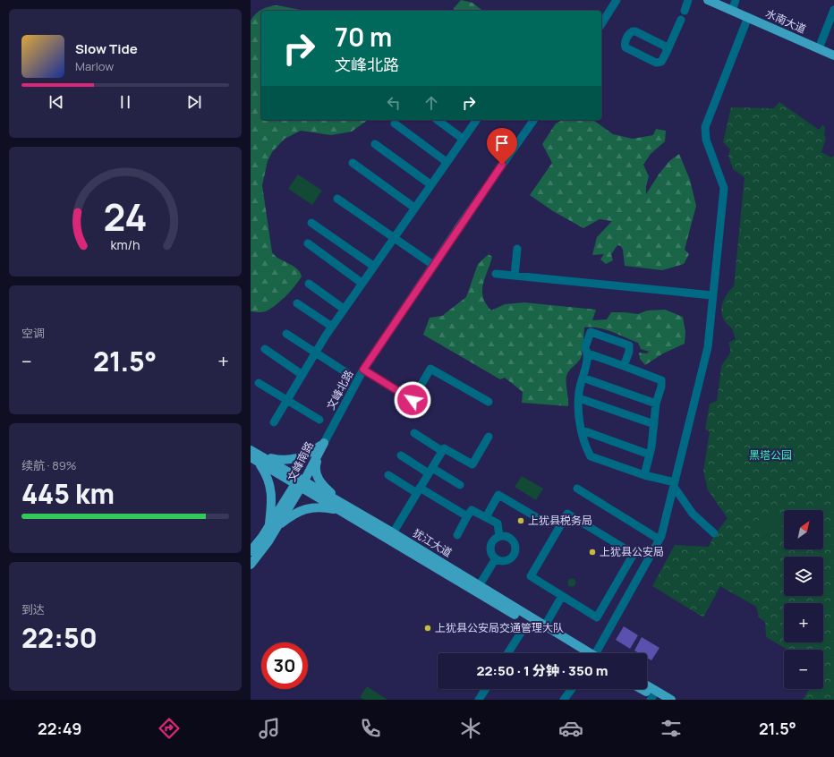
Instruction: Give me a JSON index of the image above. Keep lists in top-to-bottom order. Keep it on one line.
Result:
{"streets":{"main road":["水南大道","文峰南路","犹江大道"],"street":["文峰北路"]},"crossings":[["文峰北路","文峰南路"],["文峰南路","犹江大道"]],"parks":["黑塔公园"],"places":["上犹县税务局","上犹县公安局","上犹县公安局交通管理大队"],"north":"top right","page":{"turn":["70 m","文峰北路"],"song":["Slow Tide","Marlow"],"tile":["空调",["续航 · 89%","445 km"],["到达","22:50"]],"heat":["−","21.5°","+"],"map_buttons":["+","−"],"limit":"30","trip":"22:50 · 1 分钟 · 350 m","tabs":["22:49","21.5°"],"gauge":["24","km/h"]}}
